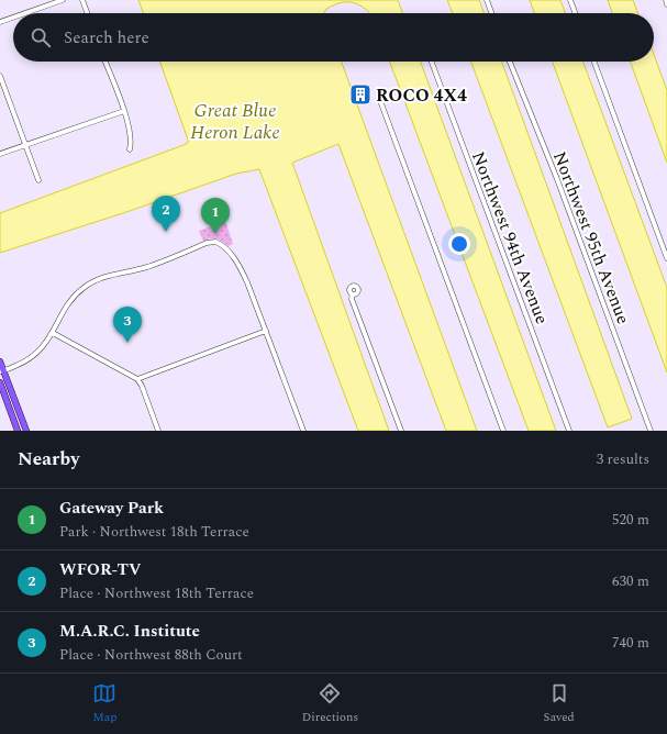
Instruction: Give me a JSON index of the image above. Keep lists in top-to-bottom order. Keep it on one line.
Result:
{"streets":{"street":["Northwest 94th Avenue","Northwest 95th Avenue"]},"water":["Great Blue Heron Lake"],"places":{"building":["ROCO 4X4"]},"page":{"search":"Search here","pins":["2","1","3"],"heading":["Nearby","3 results"],"list":[{"mark":"1","name":"Gateway Park","note":"Park · Northwest 18th Terrace","value":"520 m"},{"mark":"2","name":"WFOR-TV","note":"Place · Northwest 18th Terrace","value":"630 m"},{"mark":"3","name":"M.A.R.C. Institute","note":"Place · Northwest 88th Court","value":"740 m"}],"nav":["Map","Directions","Saved"]}}
